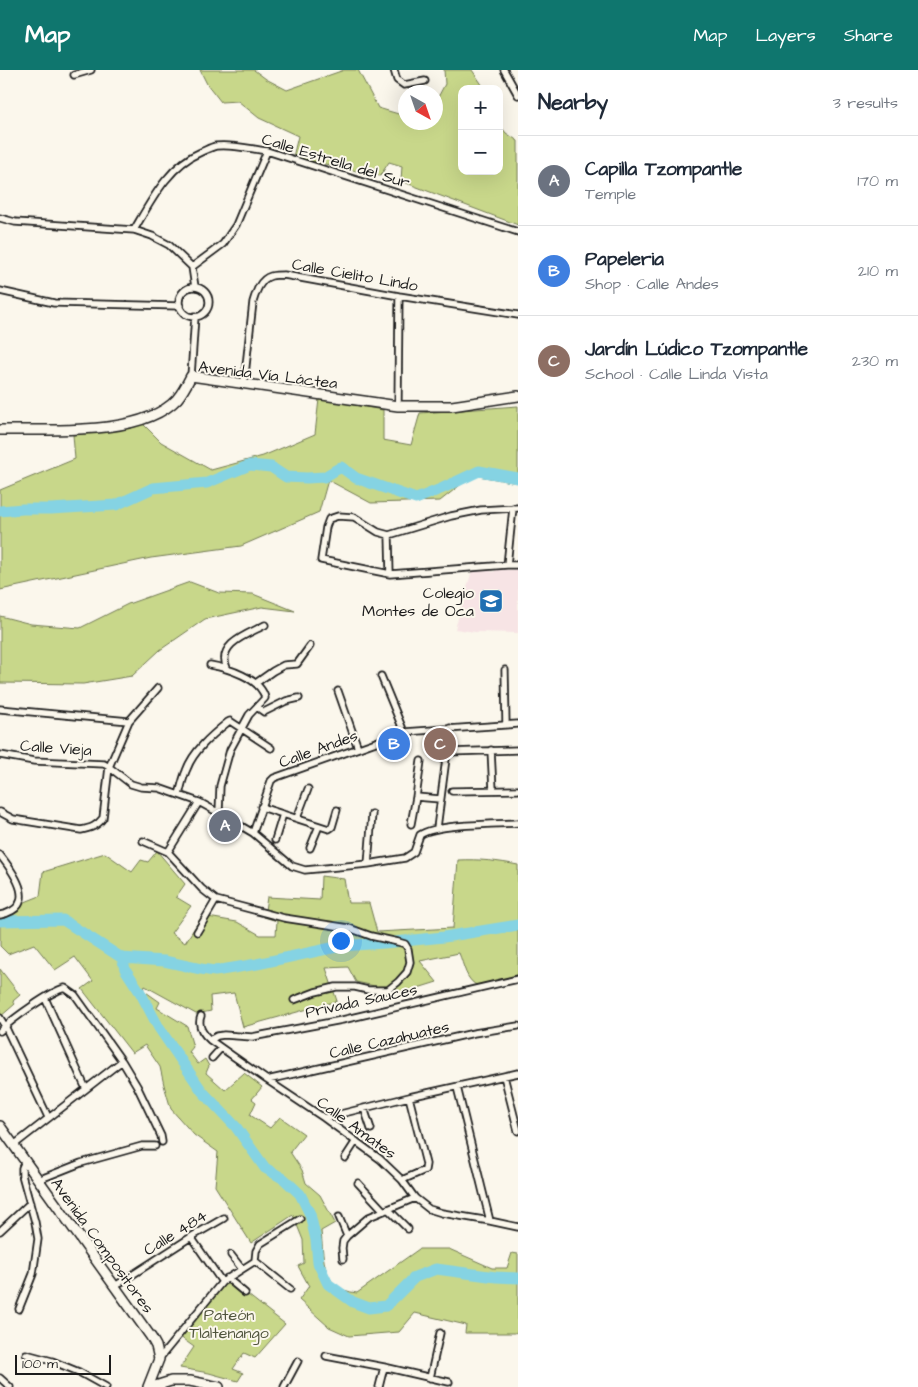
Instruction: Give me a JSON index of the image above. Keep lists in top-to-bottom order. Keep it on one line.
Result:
{"streets":{"street":["Calle Estrella del Sur","Calle Cielito Lindo","Avenida Vía Láctea","Calle Vieja","Calle Andes","Privada Sauces","Calle Cazahuates","Calle Amates","Calle 484","Avenida Compositores"]},"crossings":[["Calle Cielito Lindo","Avenida Vía Láctea"],["Privada Sauces","Calle Amates"],["Calle Cazahuates","Calle Amates"],["Calle 484","Avenida Compositores"]],"parks":["Pateón Tlaltenango"],"places":{"school or university":["Colegio Montes de Oca"]},"scale_bar":"100 m","north":"bottom right","page":{"header":"Map","nav":["Map","Layers","Share"],"heading":["Nearby","3 results"],"map_buttons":["+","−"],"list":[{"mark":"A","name":"Capilla Tzompantle","note":"Temple","value":"170 m"},{"mark":"B","name":"Papeleria","note":"Shop · Calle Andes","value":"210 m"},{"mark":"C","name":"Jardín Lúdico Tzompantle","note":"School · Calle Linda Vista","value":"230 m"}],"pins":["B","C","A"],"scale":"100 m"}}
